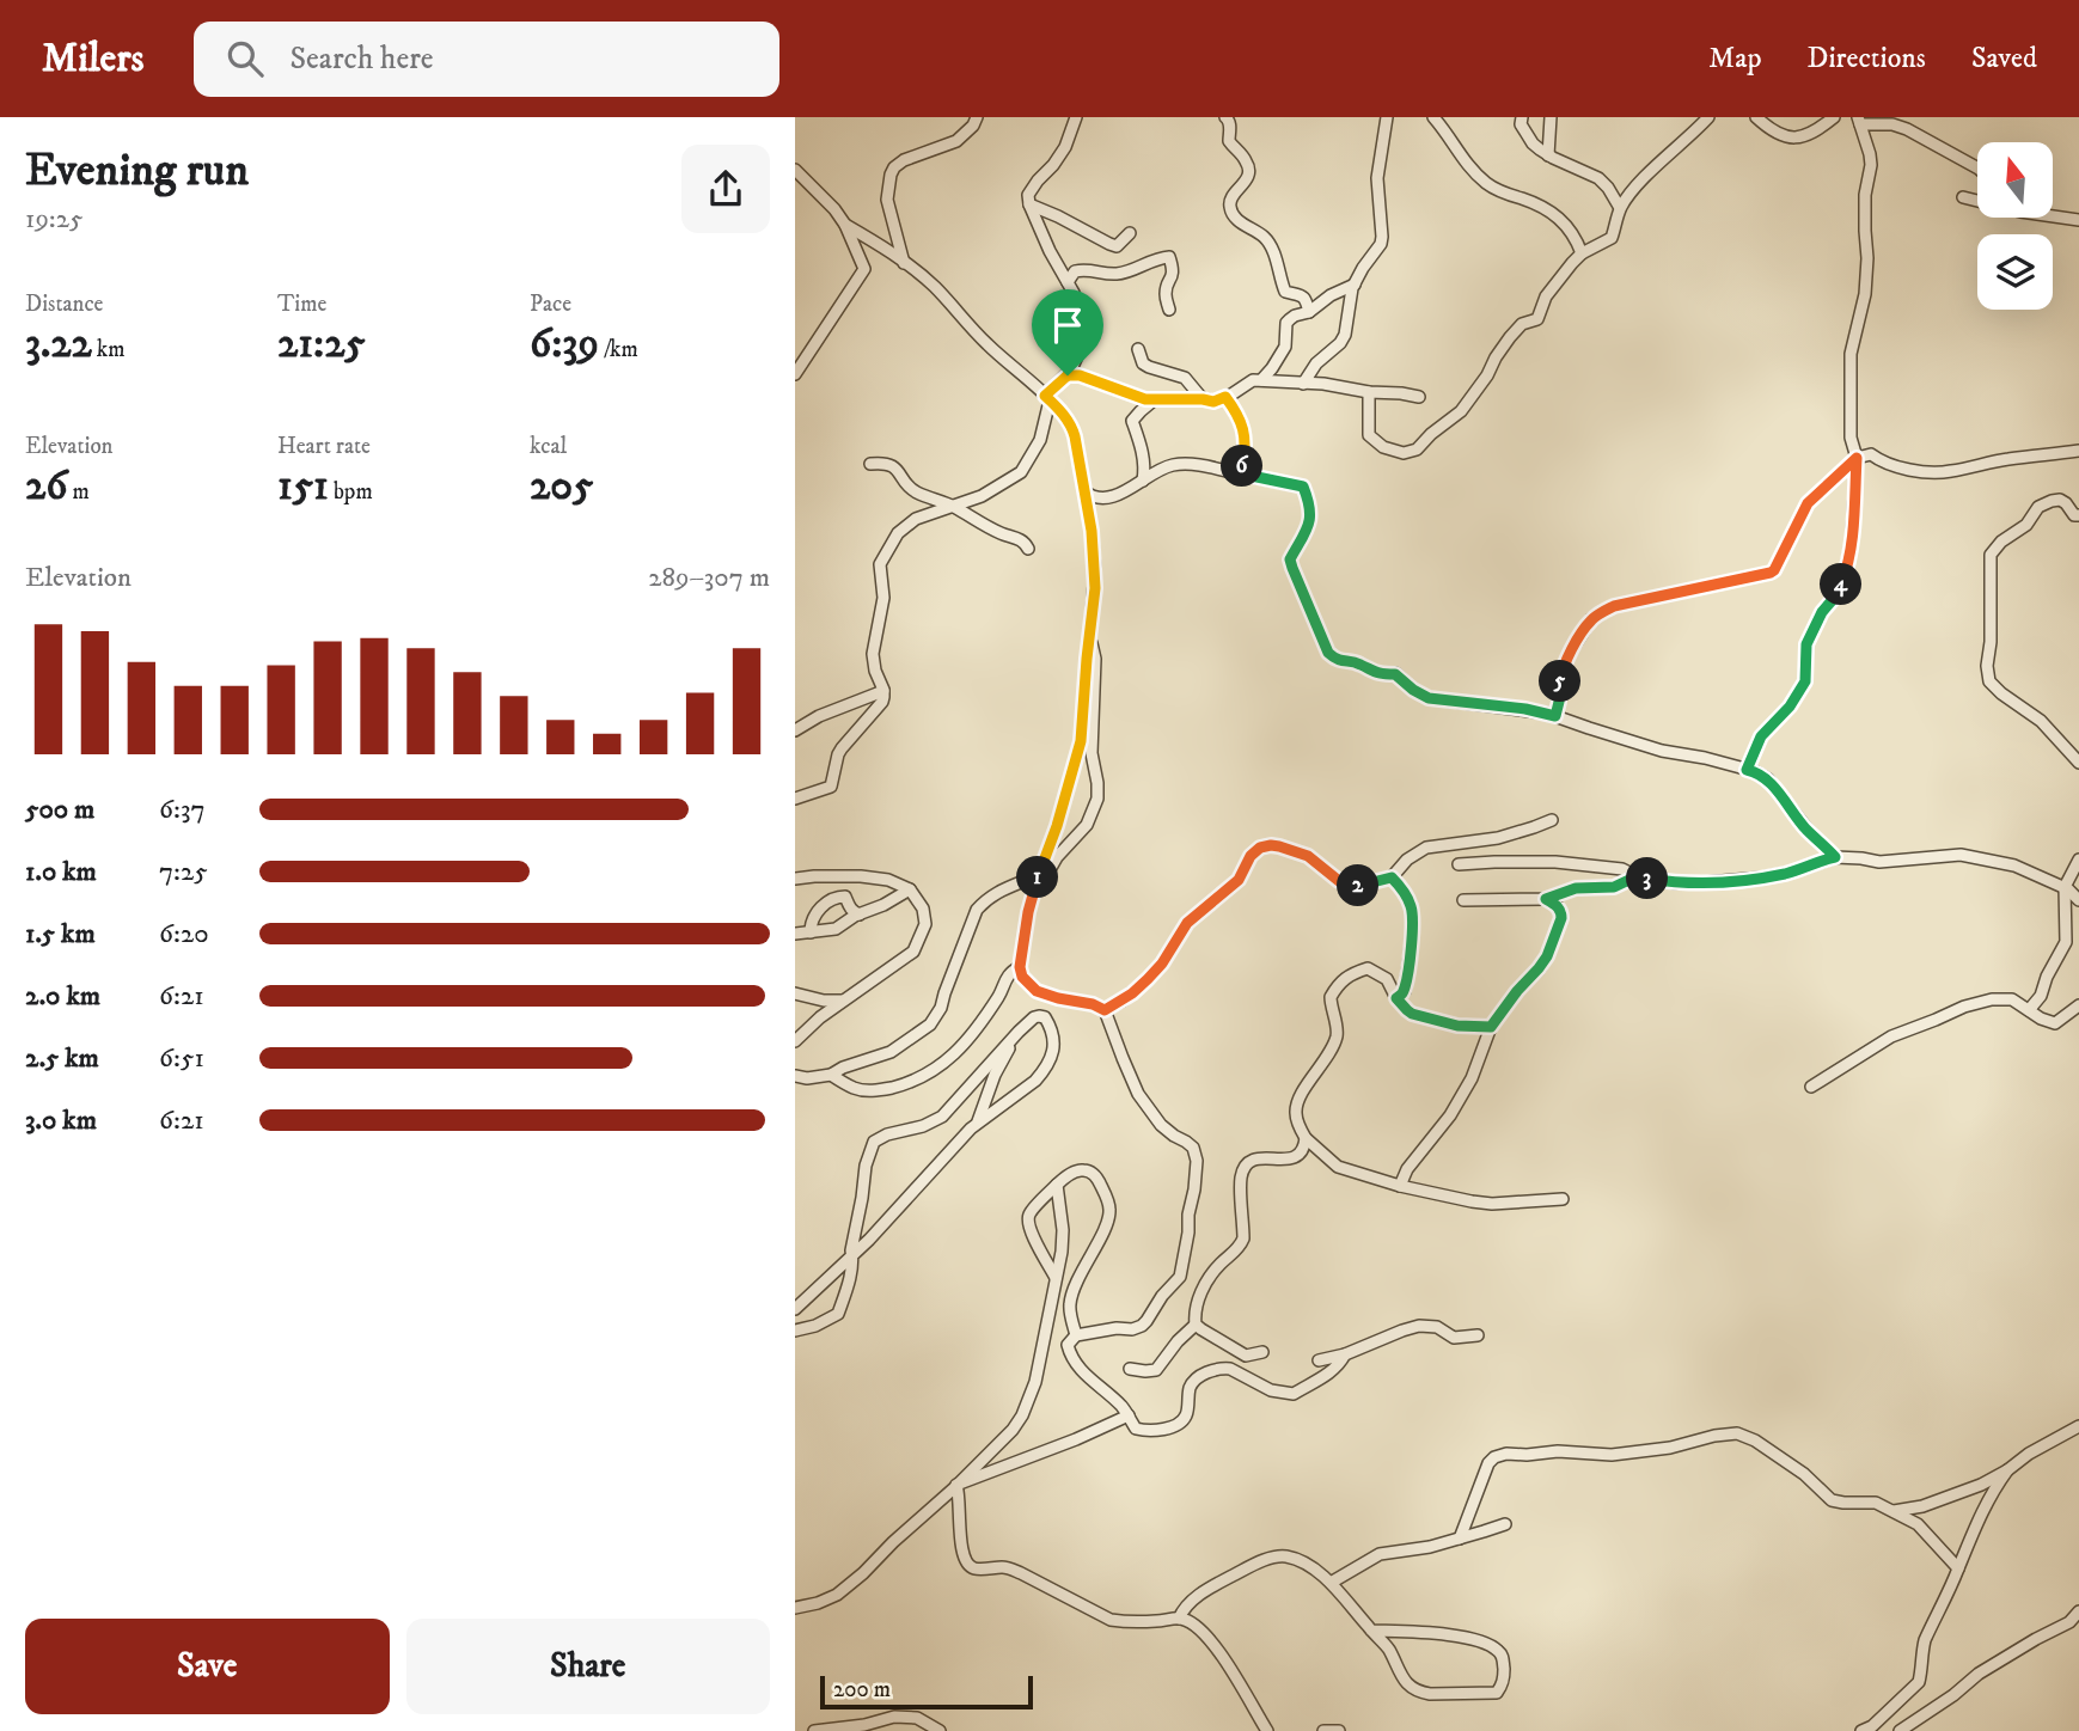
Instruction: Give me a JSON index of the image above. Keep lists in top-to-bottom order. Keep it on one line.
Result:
{"scale_bar":"200 m","north":"top","page":{"header":"Milers","search":"Search here","nav":["Map","Directions","Saved"],"heading":["Evening run","19:25"],"stats":[["Distance","3.22 km"],["Time","21:25"],["Pace","6:39 /km"],["Elevation","26 m"],["Heart rate","151 bpm"],["kcal","205"]],"pins":["6","4","5","1","3","2"],"chart":["Elevation","289–307 m"],"list":[{"name":"500 m","note":"6:37"},{"name":"1.0 km","note":"7:25"},{"name":"1.5 km","note":"6:20"},{"name":"2.0 km","note":"6:21"},{"name":"2.5 km","note":"6:51"},{"name":"3.0 km","note":"6:21"}],"buttons":["Save","Share"],"scale":"200 m"}}
